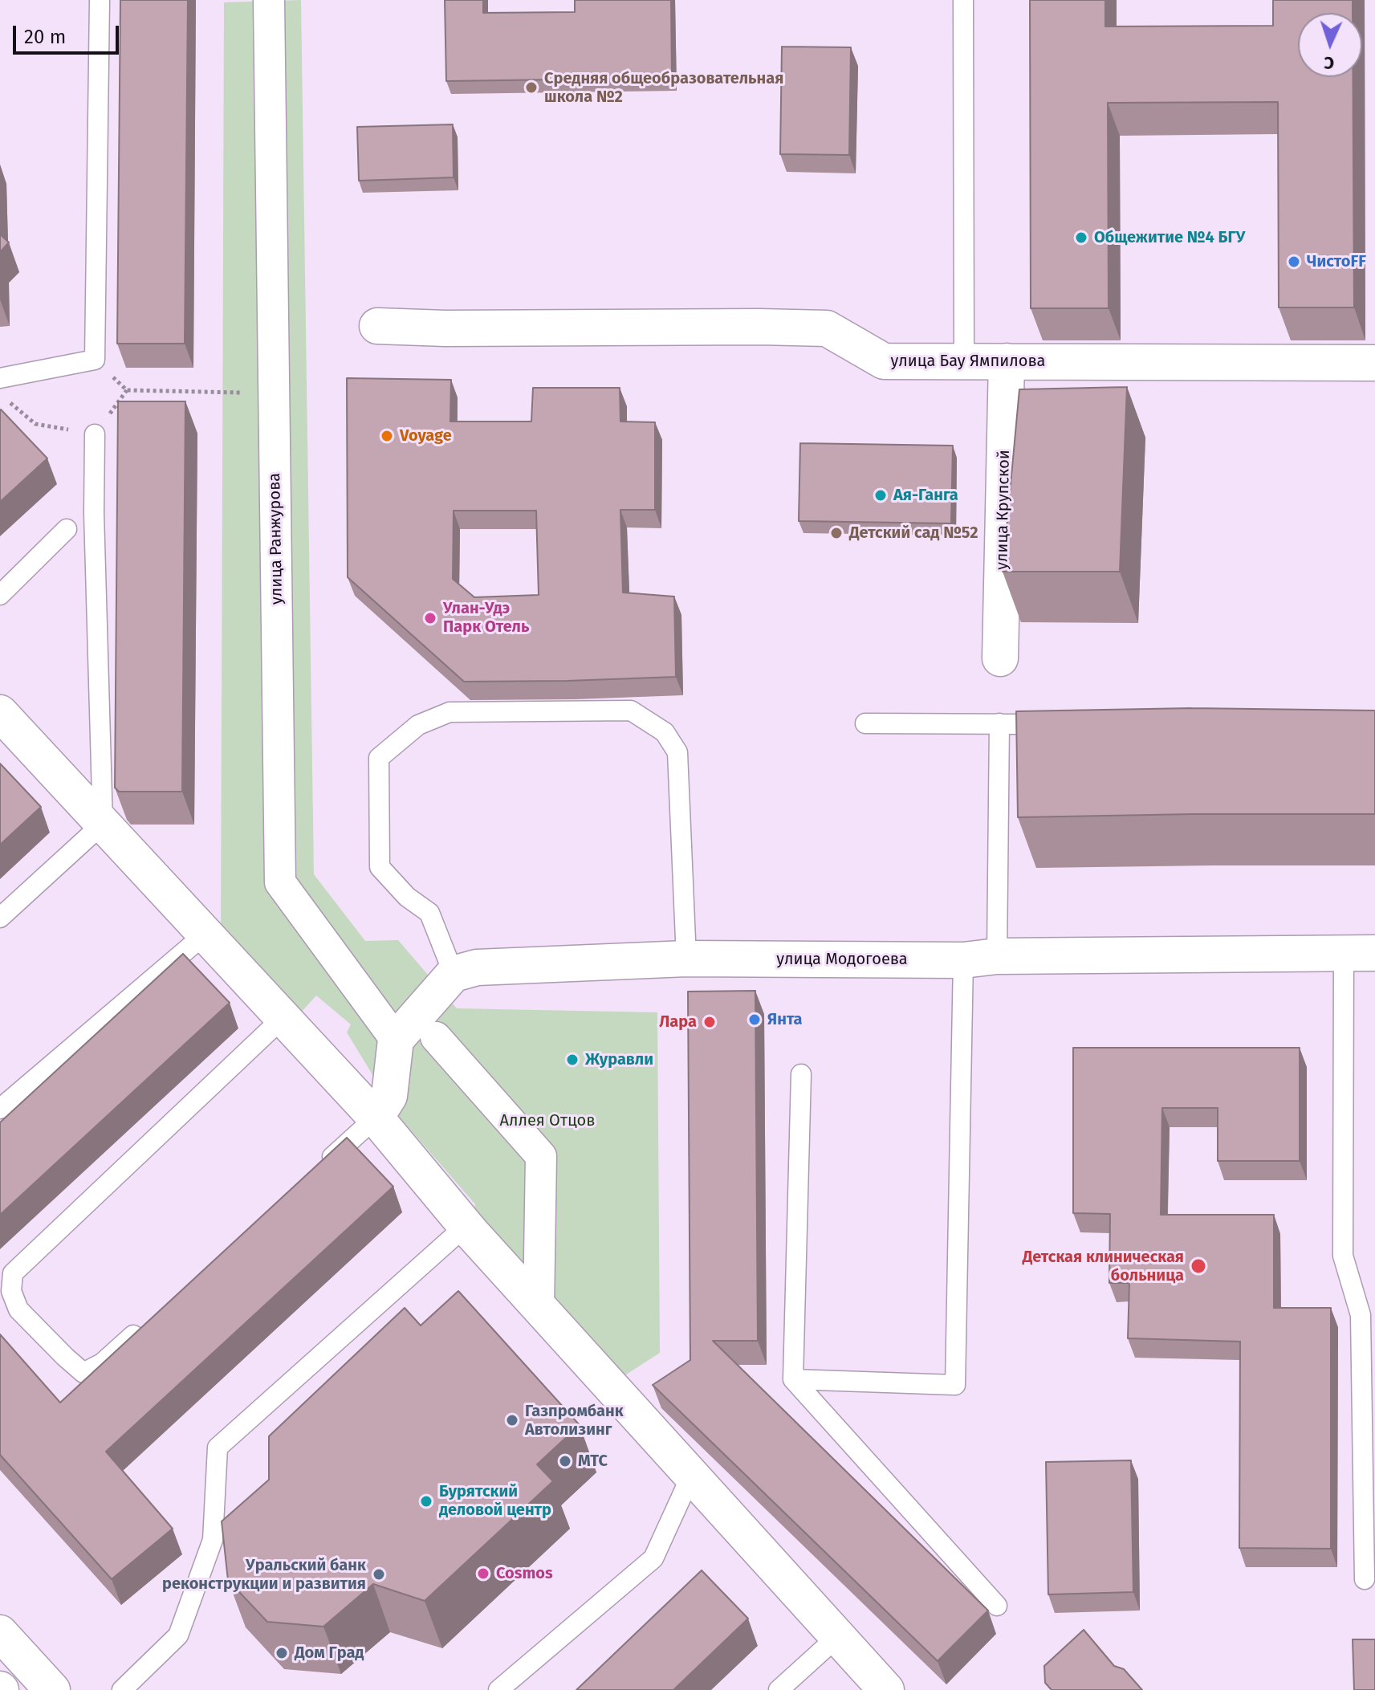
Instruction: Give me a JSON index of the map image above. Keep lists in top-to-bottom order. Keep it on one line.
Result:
{"streets":{"street":["улица Бау Ямпилова","улица Крупской","улица Ранжурова","улица Модогоева"]},"crossings":[["улица Бау Ямпилова","улица Крупской"]],"parks":["Аллея Отцов"],"places":["Средняя общеобразовательная школа №2","Общежитие №4 БГУ","ЧистоFF","Voyage","Ая-Ганга","Детский сад №52","Улан-Удэ Парк Отель","Янта","Лара","Журавли","Детская клиническая больница","Газпромбанк Автолизинг","МТС","Бурятский деловой центр","Cosmos","Уральский банк реконструкции и развития","Дом Град"],"scale_bar":"20 m","north":"bottom"}
